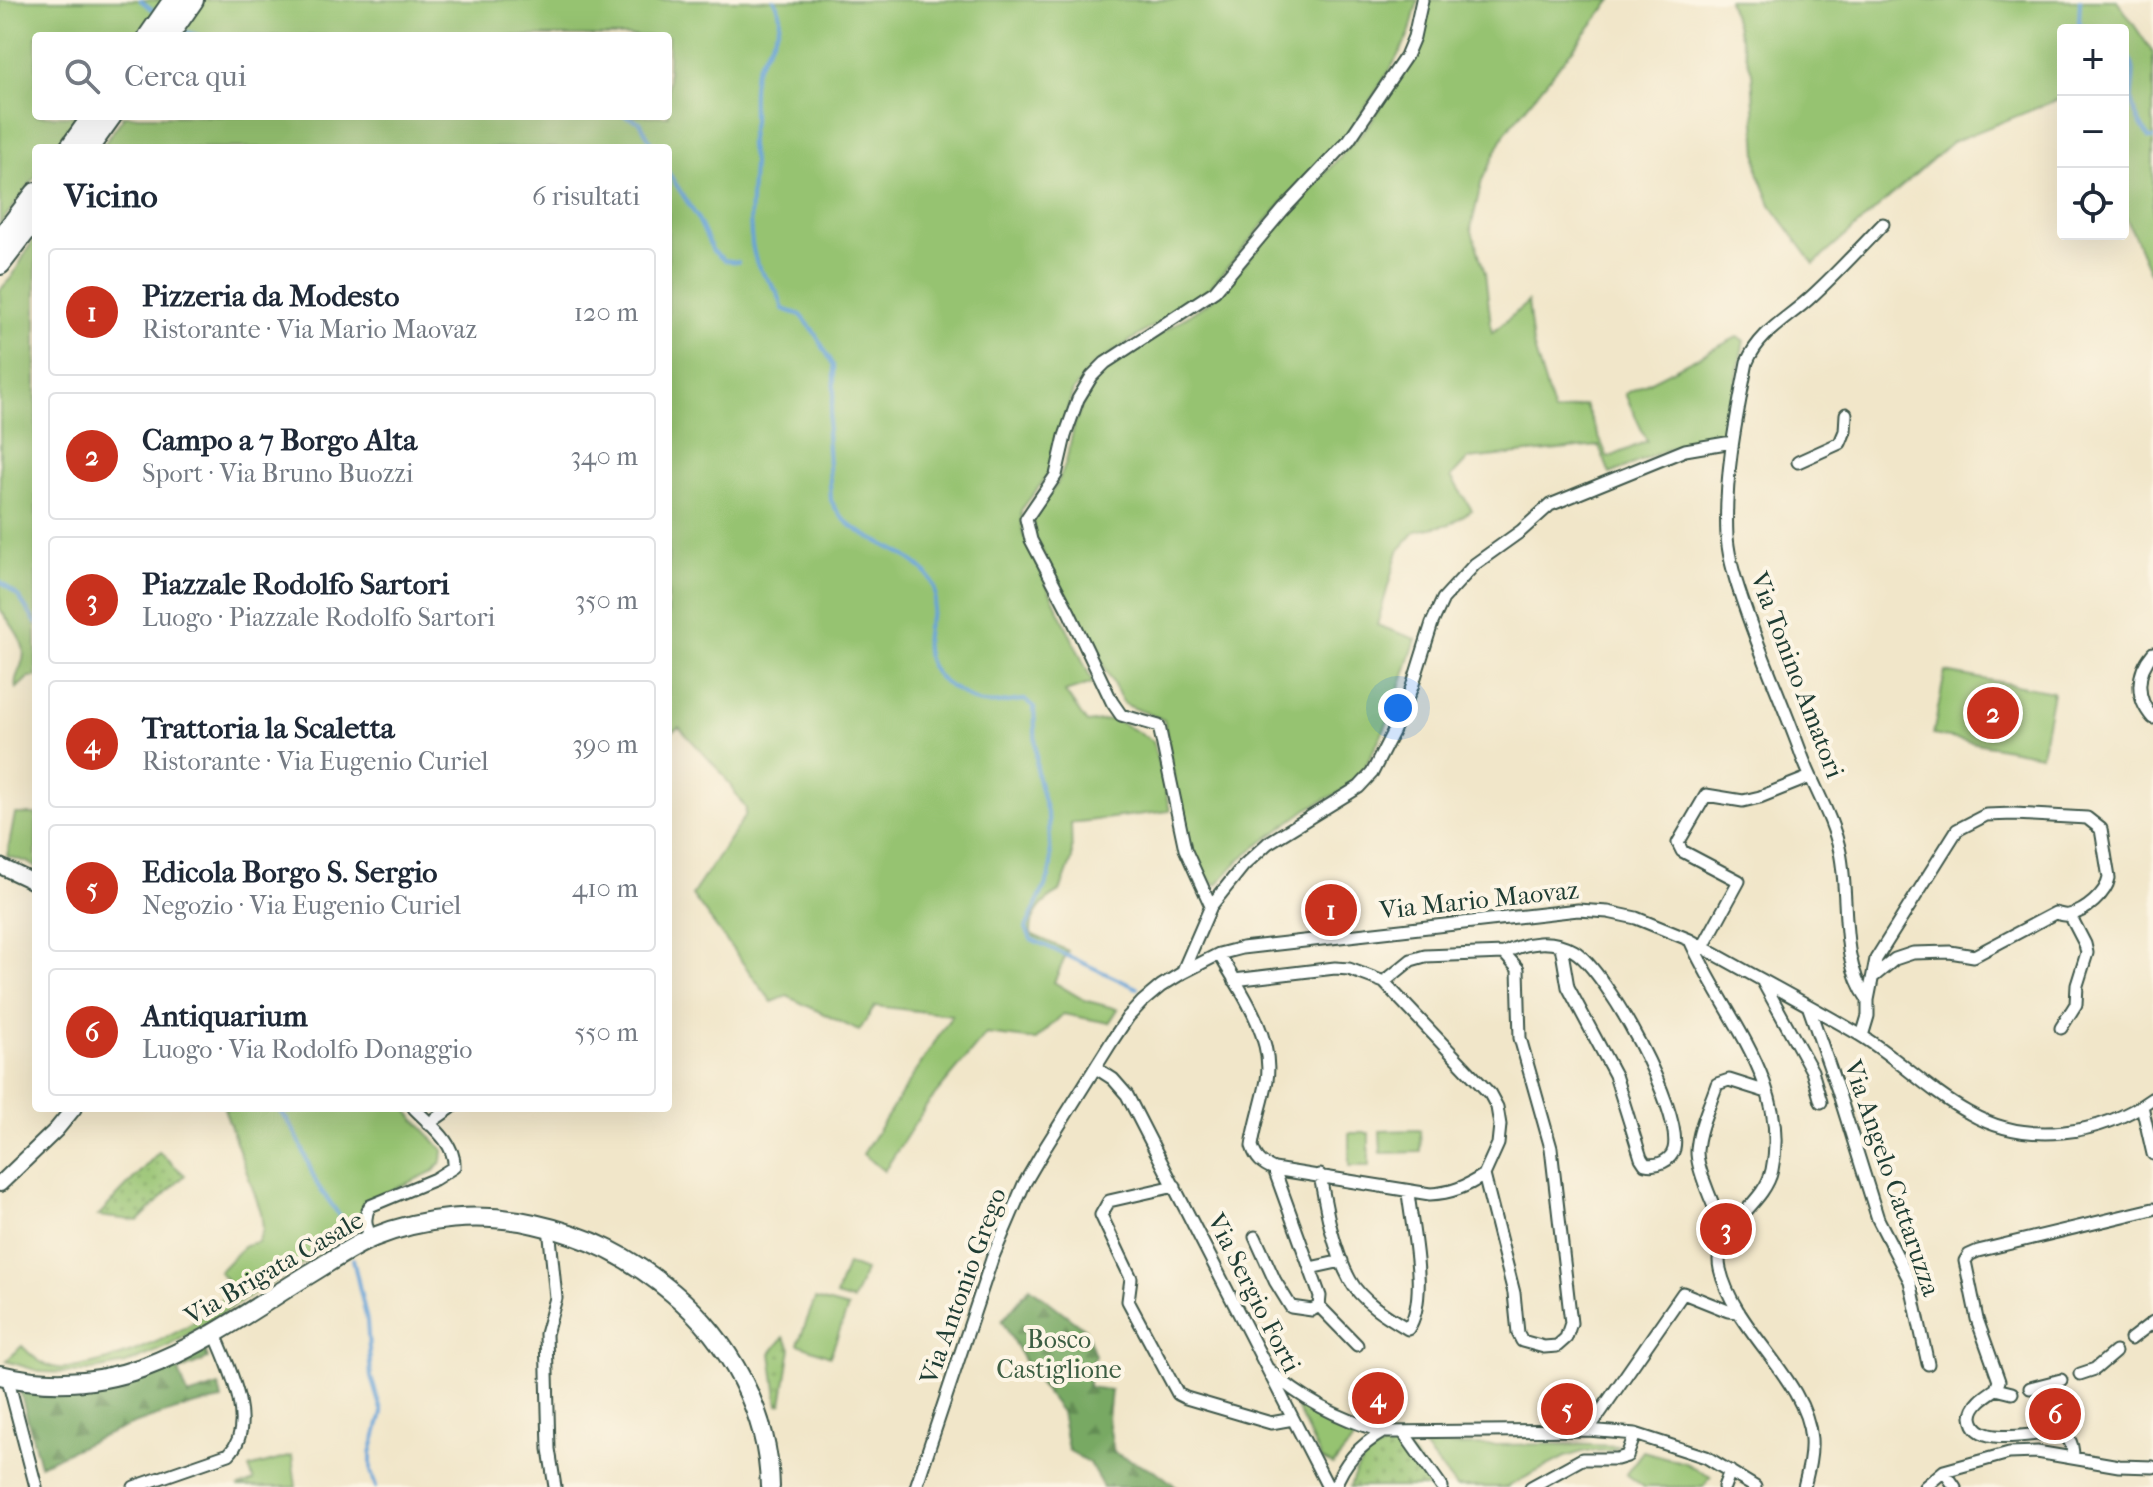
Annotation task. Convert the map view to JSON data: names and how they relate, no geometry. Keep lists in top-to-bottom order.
{
  "streets": {
    "main road": ["Via Brigata Casale"],
    "street": [
      "Via Tonino Amatori",
      "Via Mario Maovaz",
      "Via Angelo Cattaruzza",
      "Via Antonio Grego",
      "Via Sergio Forti"
    ]
  },
  "crossings": [
    ["Via Mario Maovaz", "Via Angelo Cattaruzza"],
    ["Via Mario Maovaz", "Via Antonio Grego"],
    ["Via Mario Maovaz", "Via Sergio Forti"],
    ["Via Antonio Grego", "Via Sergio Forti"]
  ],
  "parks": ["Bosco Castiglione"],
  "page": {
    "map_buttons": ["+", "−"],
    "search": "Cerca qui",
    "heading": ["Vicino", "6 risultati"],
    "list": [
      {
        "mark": "1",
        "name": "Pizzeria da Modesto",
        "note": "Ristorante · Via Mario Maovaz",
        "value": "120 m"
      },
      {
        "mark": "2",
        "name": "Campo a 7 Borgo Alta",
        "note": "Sport · Via Bruno Buozzi",
        "value": "340 m"
      },
      {
        "mark": "3",
        "name": "Piazzale Rodolfo Sartori",
        "note": "Luogo · Piazzale Rodolfo Sartori",
        "value": "350 m"
      },
      {
        "mark": "4",
        "name": "Trattoria la Scaletta",
        "note": "Ristorante · Via Eugenio Curiel",
        "value": "390 m"
      },
      {
        "mark": "5",
        "name": "Edicola Borgo S. Sergio",
        "note": "Negozio · Via Eugenio Curiel",
        "value": "410 m"
      },
      {
        "mark": "6",
        "name": "Antiquarium",
        "note": "Luogo · Via Rodolfo Donaggio",
        "value": "550 m"
      }
    ],
    "pins": [
      "2",
      "1",
      "3",
      "4",
      "5",
      "6"
    ]
  }
}
